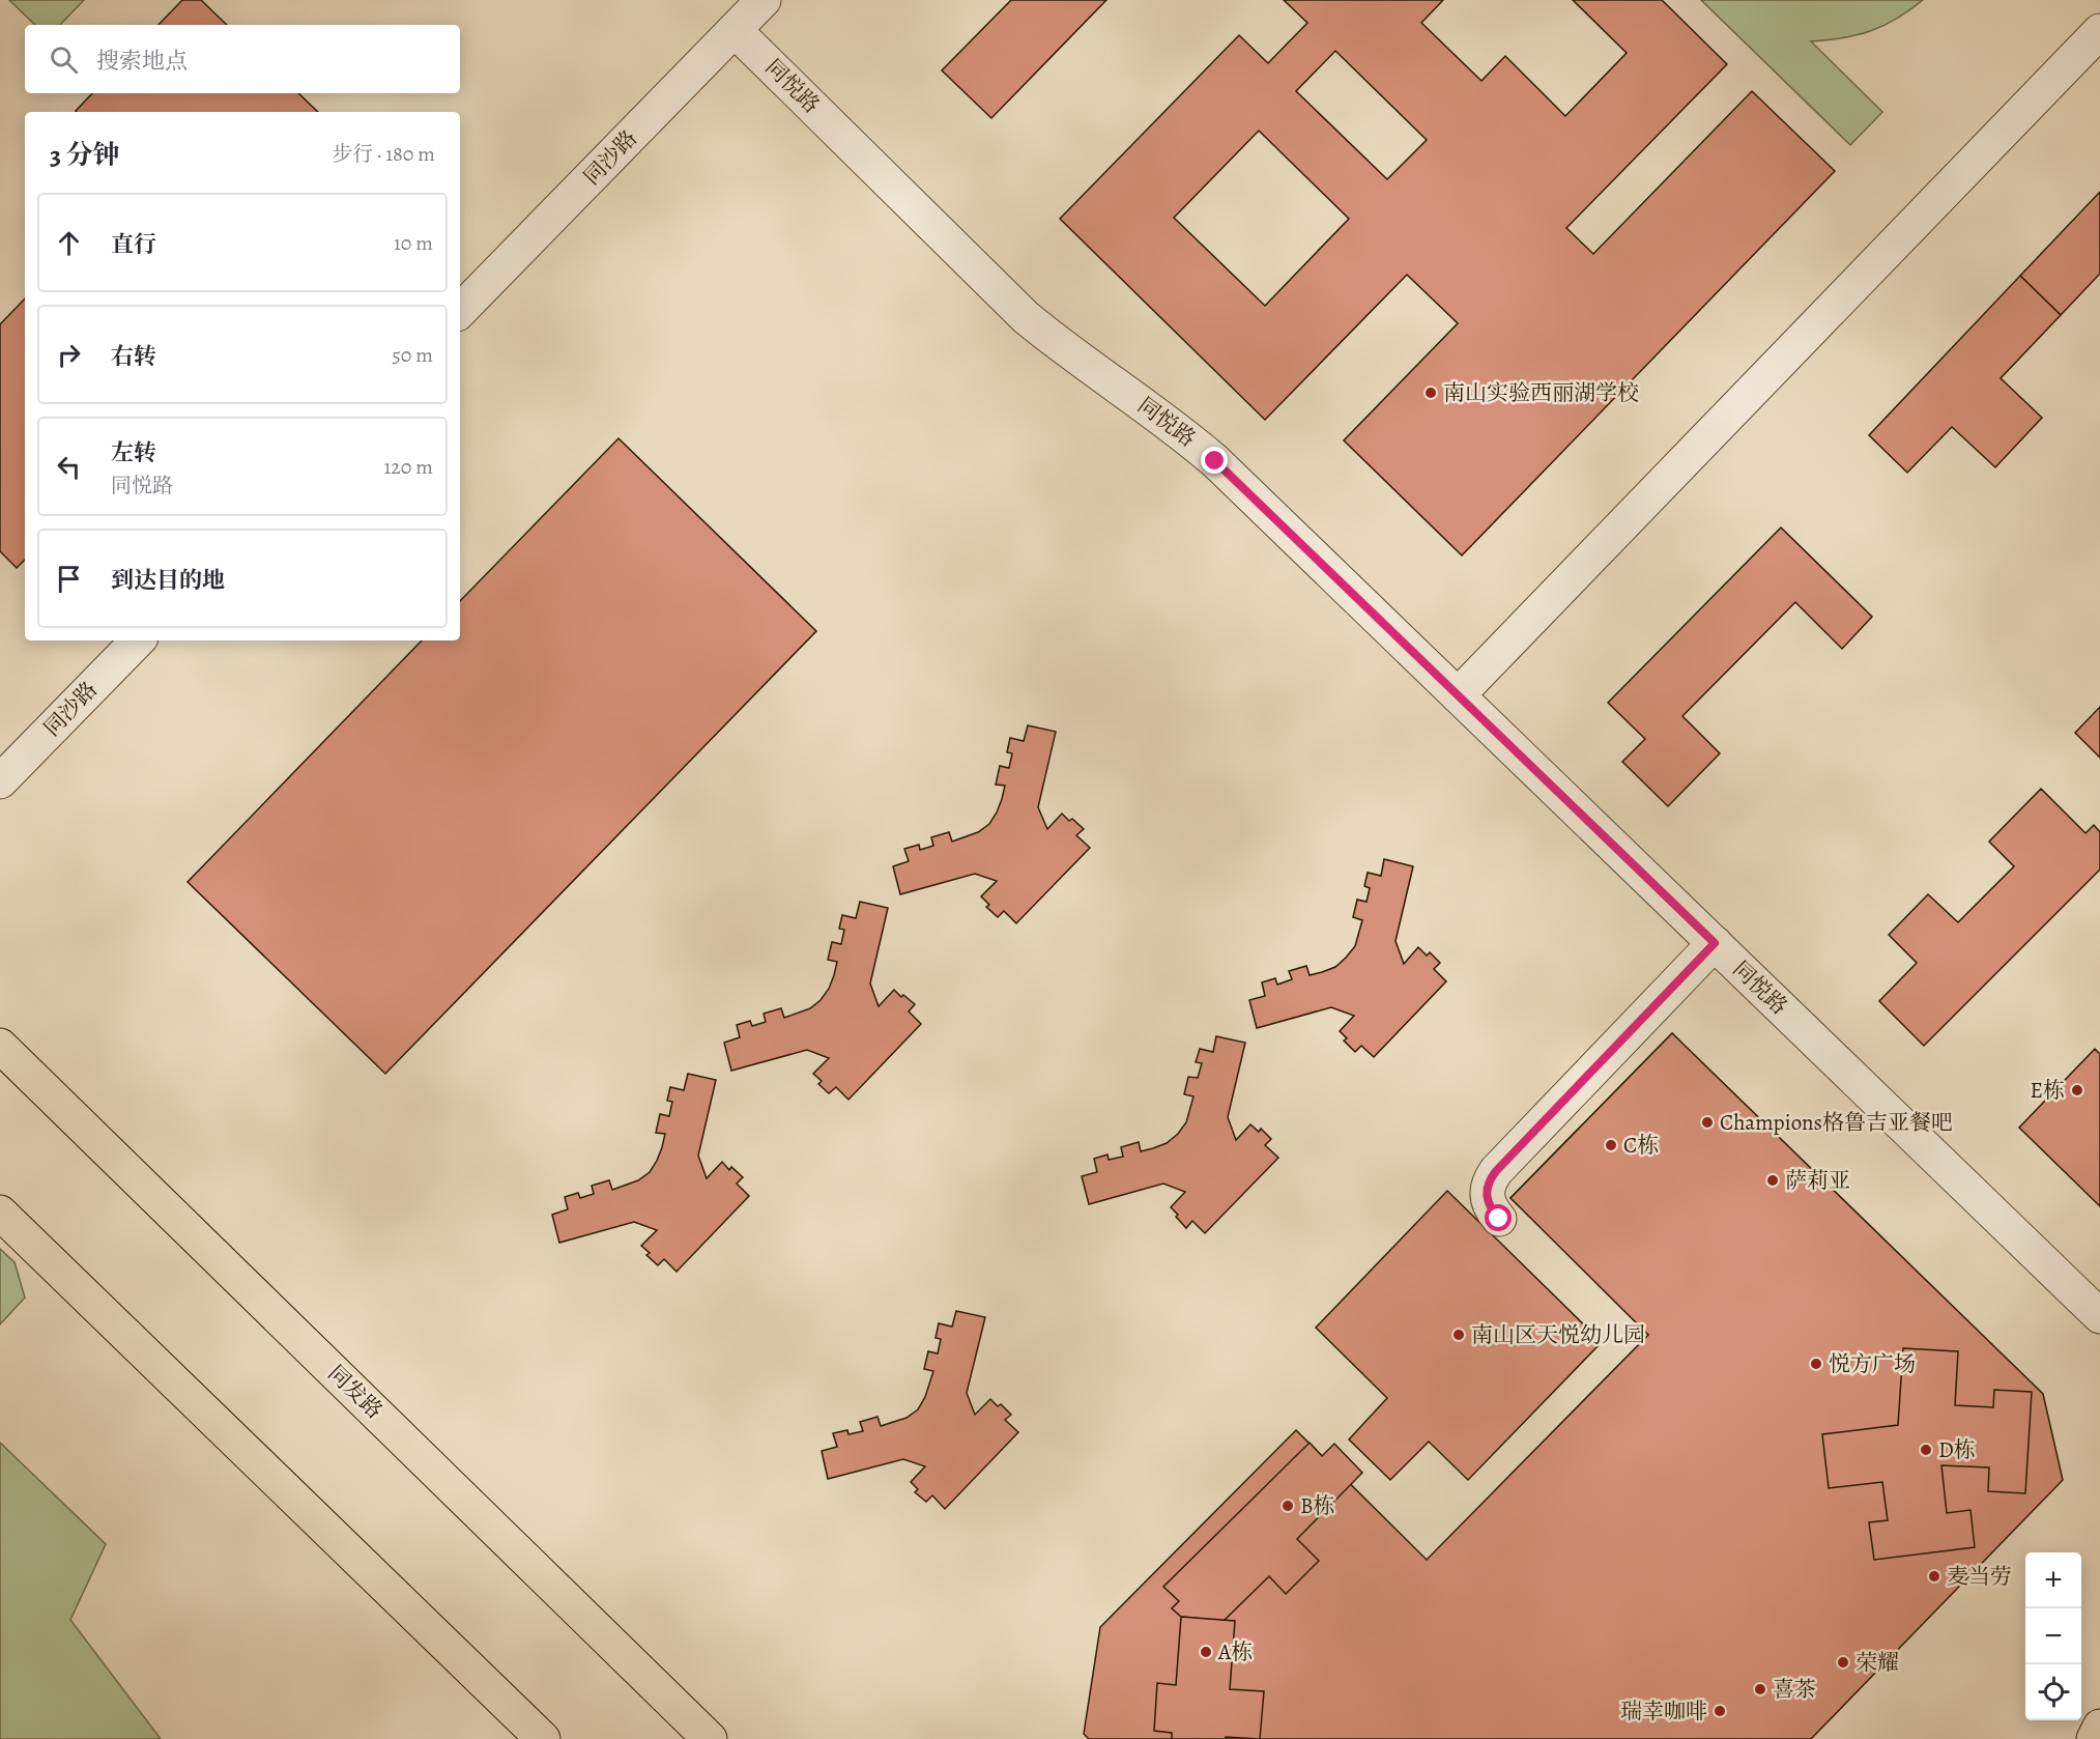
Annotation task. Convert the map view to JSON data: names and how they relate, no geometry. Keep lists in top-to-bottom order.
{
  "streets": {
    "main road": ["同发路"],
    "street": ["同悦路", "同沙路"]
  },
  "crossings": [
    ["同悦路", "同沙路"]
  ],
  "places": [
    "南山实验西丽湖学校",
    "E栋",
    "Champions格鲁吉亚餐吧",
    "C栋",
    "萨莉亚",
    "南山区天悦幼儿园",
    "悦方广场",
    "D栋",
    "B栋",
    "麦当劳",
    "A栋",
    "荣耀",
    "喜茶",
    "瑞幸咖啡"
  ],
  "page": {
    "search": "搜索地点",
    "heading": ["3 分钟", "步行 · 180 m"],
    "list": [
      ["直行", "10 m"],
      ["右转", "50 m"],
      ["左转", "同悦路", "120 m"],
      "到达目的地"
    ],
    "map_buttons": ["+", "−"]
  }
}
